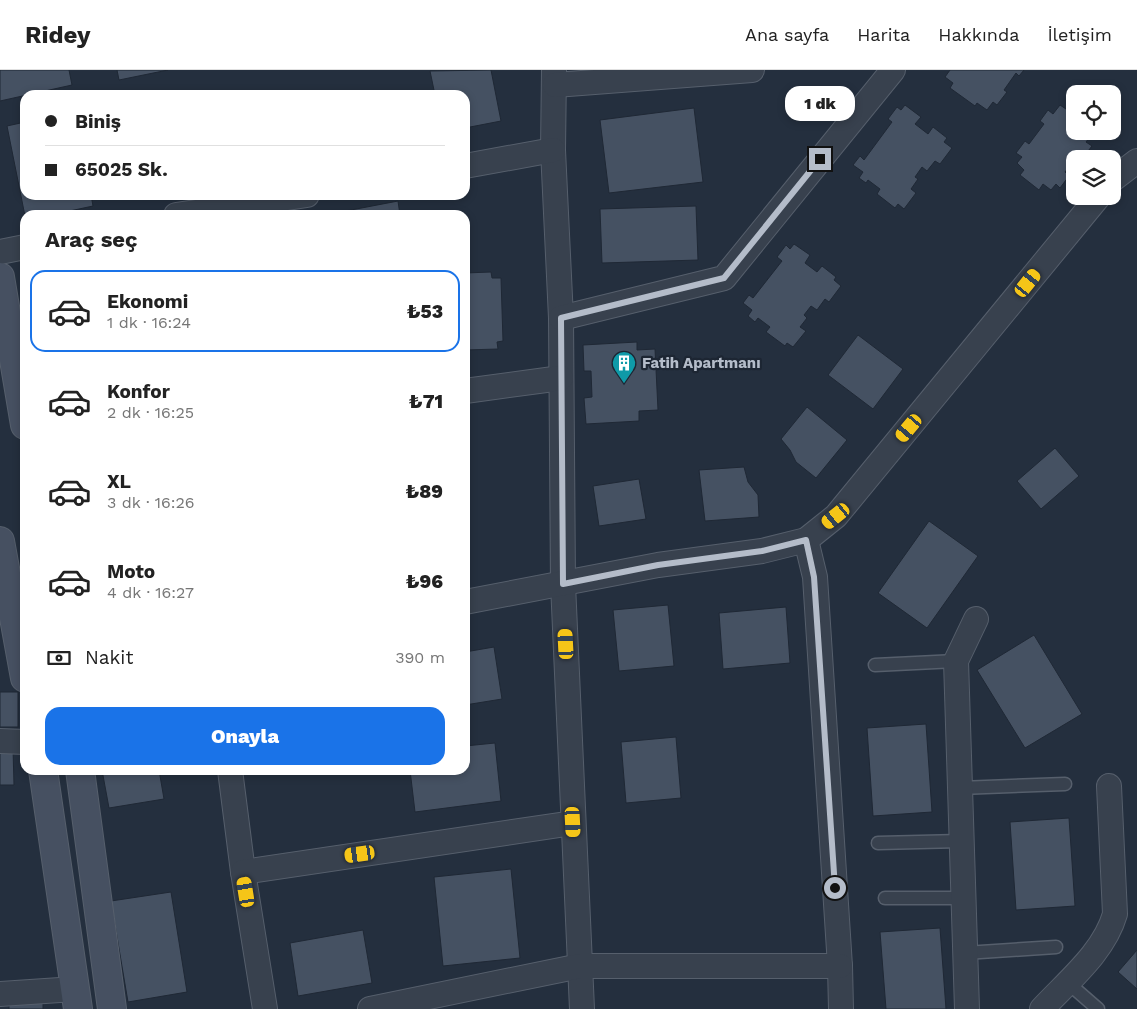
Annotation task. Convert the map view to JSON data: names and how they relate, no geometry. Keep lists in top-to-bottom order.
{
  "places": {
    "building": ["Fatih Apartmanı"]
  },
  "page": {
    "header": "Ridey",
    "nav": [
      "Ana sayfa",
      "Harita",
      "Hakkında",
      "İletişim"
    ],
    "bubble": "1 dk",
    "banner": ["Biniş", "65025 Sk."],
    "heading": "Araç seç",
    "list": [
      {
        "name": "Ekonomi",
        "note": "1 dk · 16:24",
        "value": "₺53"
      },
      {
        "name": "Konfor",
        "note": "2 dk · 16:25",
        "value": "₺71"
      },
      {
        "name": "XL",
        "note": "3 dk · 16:26",
        "value": "₺89"
      },
      {
        "name": "Moto",
        "note": "4 dk · 16:27",
        "value": "₺96"
      }
    ],
    "pay": ["Nakit", "390 m"],
    "buttons": "Onayla"
  }
}
